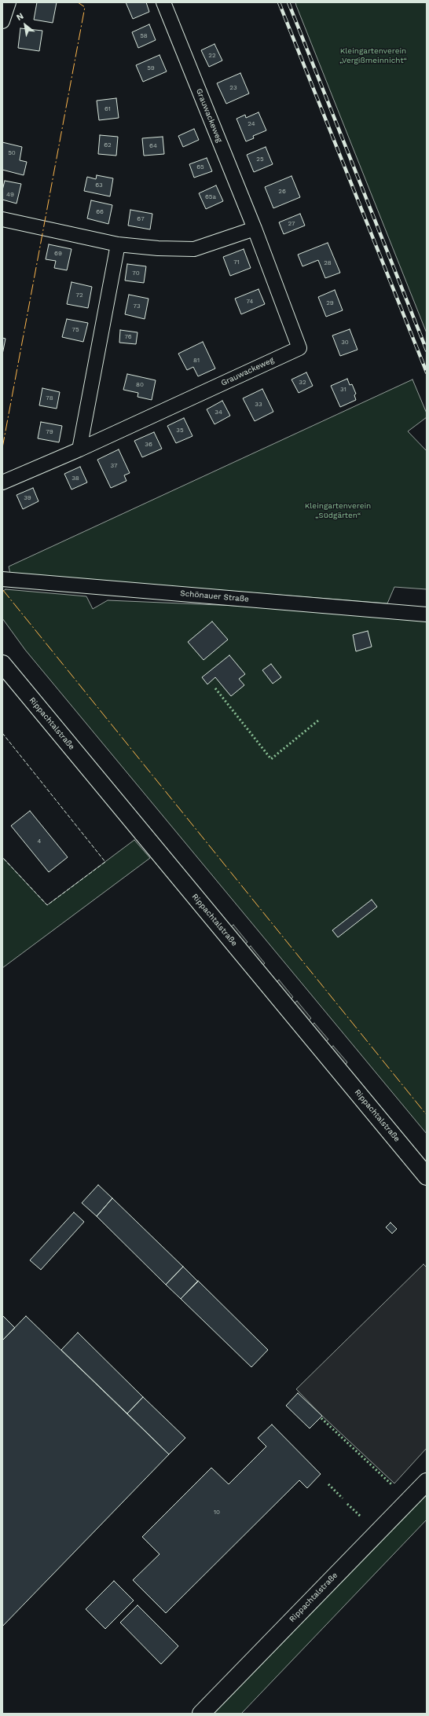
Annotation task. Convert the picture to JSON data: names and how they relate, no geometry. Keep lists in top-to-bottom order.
{
  "streets": {
    "main road": ["Rippachtalstraße"],
    "street": ["Grauwackeweg", "Schönauer Straße"]
  },
  "parks": ["Kleingartenverein „Vergißmeinnicht“", "Kleingartenverein „Südgärten“"],
  "house_numbers": [
    "58",
    "22",
    "59",
    "23",
    "61",
    "24",
    "62",
    "64",
    "50",
    "25",
    "65",
    "63",
    "26",
    "49",
    "65a",
    "66",
    "67",
    "27",
    "69",
    "71",
    "28",
    "70",
    "72",
    "74",
    "29",
    "73",
    "75",
    "76",
    "30",
    "81",
    "32",
    "80",
    "31",
    "78",
    "33",
    "34",
    "35",
    "79",
    "36",
    "37",
    "38",
    "39",
    "4",
    "10"
  ],
  "north": "top left"
}
